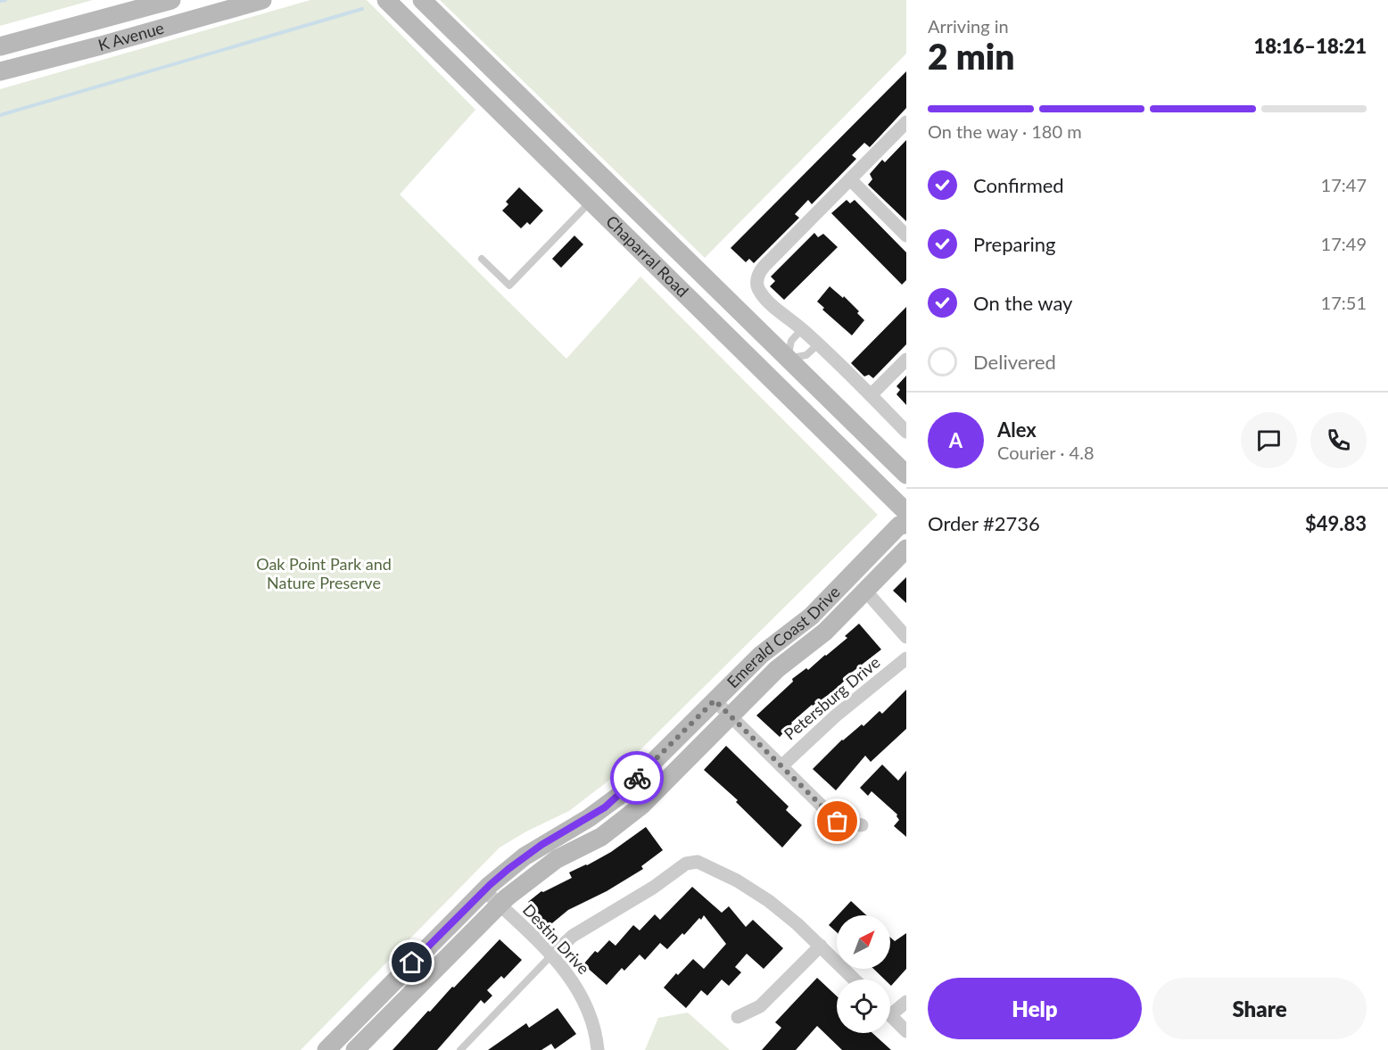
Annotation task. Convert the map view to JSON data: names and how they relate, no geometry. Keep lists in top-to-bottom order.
{
  "streets": {
    "main road": ["K Avenue", "Chaparral Road", "Emerald Coast Drive"],
    "street": ["Petersburg Drive", "Destin Drive"]
  },
  "crossings": [
    ["Emerald Coast Drive", "Destin Drive"]
  ],
  "parks": ["Oak Point Park and Nature Preserve"],
  "north": "top right",
  "page": {
    "heading": ["2 min", "Arriving in", "18:16–18:21"],
    "panel": [
      "Alex",
      "Courier · 4.8",
      "Order #2736",
      "$49.83"
    ],
    "bar": "On the way · 180 m",
    "list": [
      ["Confirmed", "17:47"],
      ["Preparing", "17:49"],
      ["On the way", "17:51"],
      "Delivered"
    ],
    "round": "A",
    "buttons": ["Help", "Share"]
  }
}
